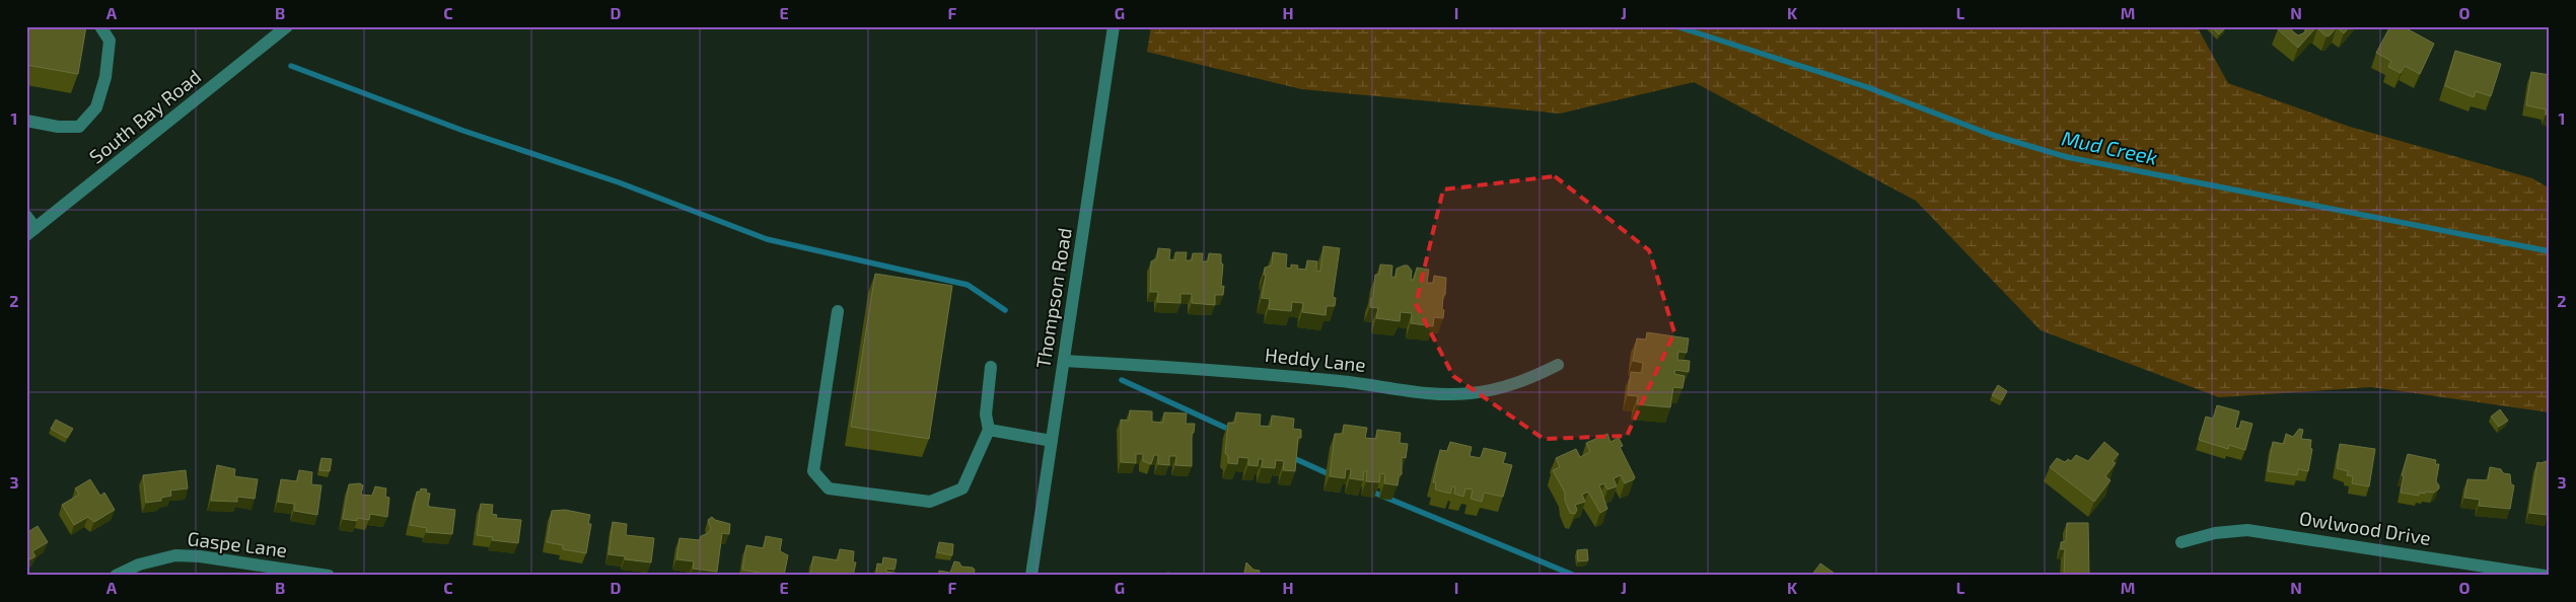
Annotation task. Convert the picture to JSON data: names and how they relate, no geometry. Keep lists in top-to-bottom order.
{
  "streets": {
    "street": [
      "South Bay Road",
      "Thompson Road",
      "Heddy Lane",
      "Owlwood Drive",
      "Gaspe Lane"
    ]
  },
  "crossings": [
    ["Thompson Road", "Heddy Lane"]
  ],
  "water": ["Mud Creek"],
  "grid": {
    "columns": [
      "A",
      "B",
      "C",
      "D",
      "E",
      "F",
      "G",
      "H",
      "I",
      "J",
      "K",
      "L",
      "M",
      "N",
      "O"
    ],
    "rows": ["1", "2", "3"]
  }
}
